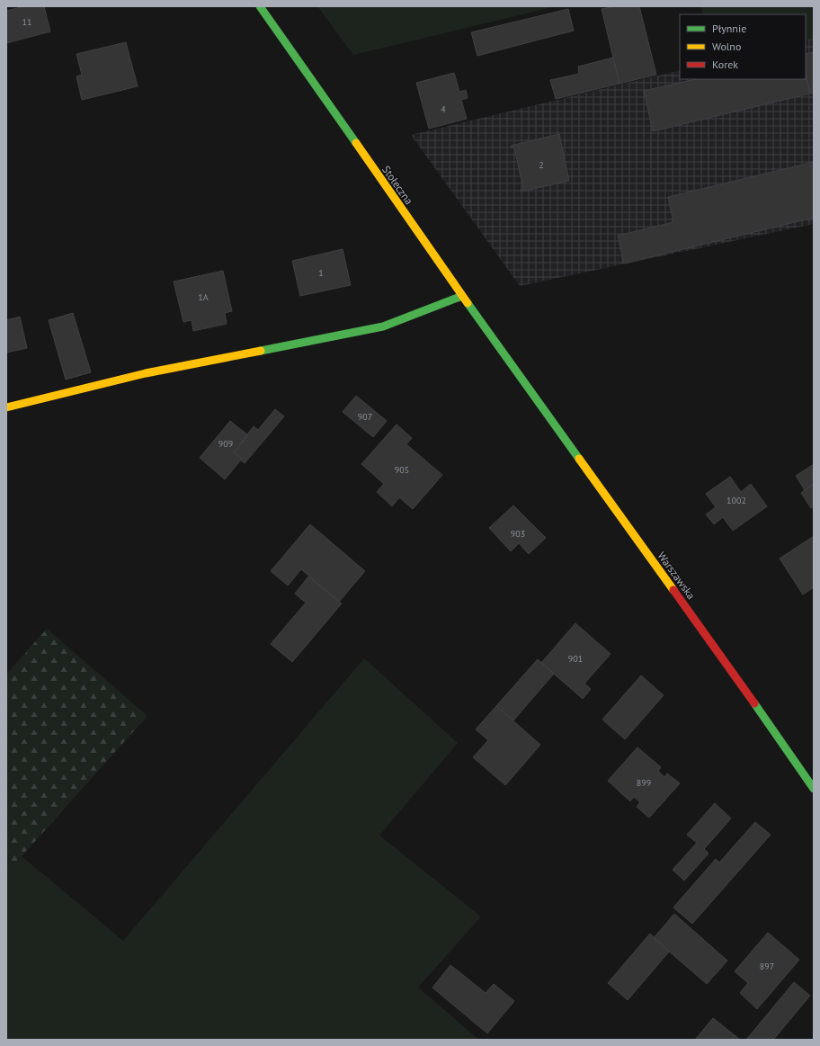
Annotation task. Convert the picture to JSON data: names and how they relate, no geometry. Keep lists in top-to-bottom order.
{
  "streets": {
    "main road": ["Stołeczna", "Warszawska"]
  },
  "crossings": [
    ["Stołeczna", "Warszawska"]
  ],
  "house_numbers": [
    "11",
    "4",
    "2",
    "1",
    "1A",
    "907",
    "909",
    "905",
    "1002",
    "903",
    "901",
    "899",
    "897"
  ],
  "legend": ["Płynnie", "Wolno", "Korek"]
}
